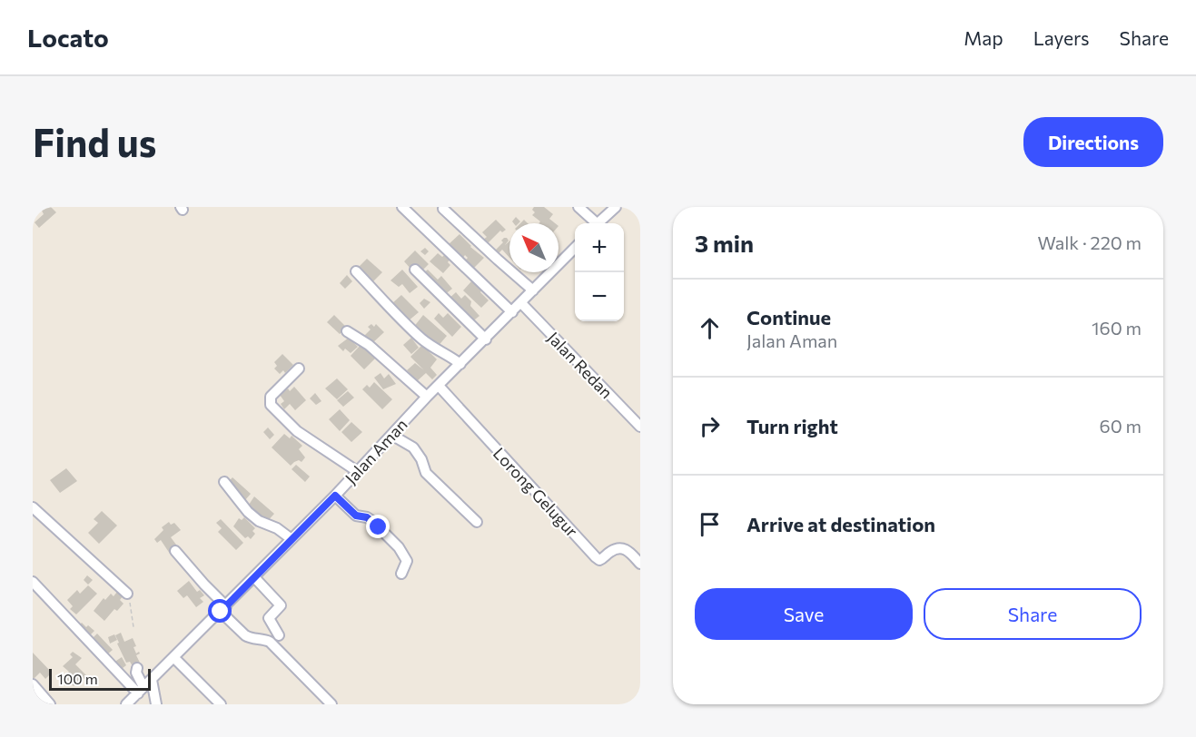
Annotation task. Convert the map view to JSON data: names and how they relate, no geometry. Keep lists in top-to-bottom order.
{
  "streets": {
    "street": ["Jalan Redan", "Jalan Aman", "Lorong Gelugur"]
  },
  "crossings": [
    ["Jalan Redan", "Jalan Aman"],
    ["Jalan Aman", "Lorong Gelugur"]
  ],
  "scale_bar": "100 m",
  "north": "top left",
  "page": {
    "header": "Locato",
    "nav": ["Map", "Layers", "Share"],
    "buttons": [
      "Directions",
      ["Save", "Share"]
    ],
    "title": "Find us",
    "heading": ["3 min", "Walk · 220 m"],
    "map_buttons": ["+", "−"],
    "list": [
      ["Continue", "Jalan Aman", "160 m"],
      ["Turn right", "60 m"],
      "Arrive at destination"
    ],
    "scale": "100 m"
  }
}
